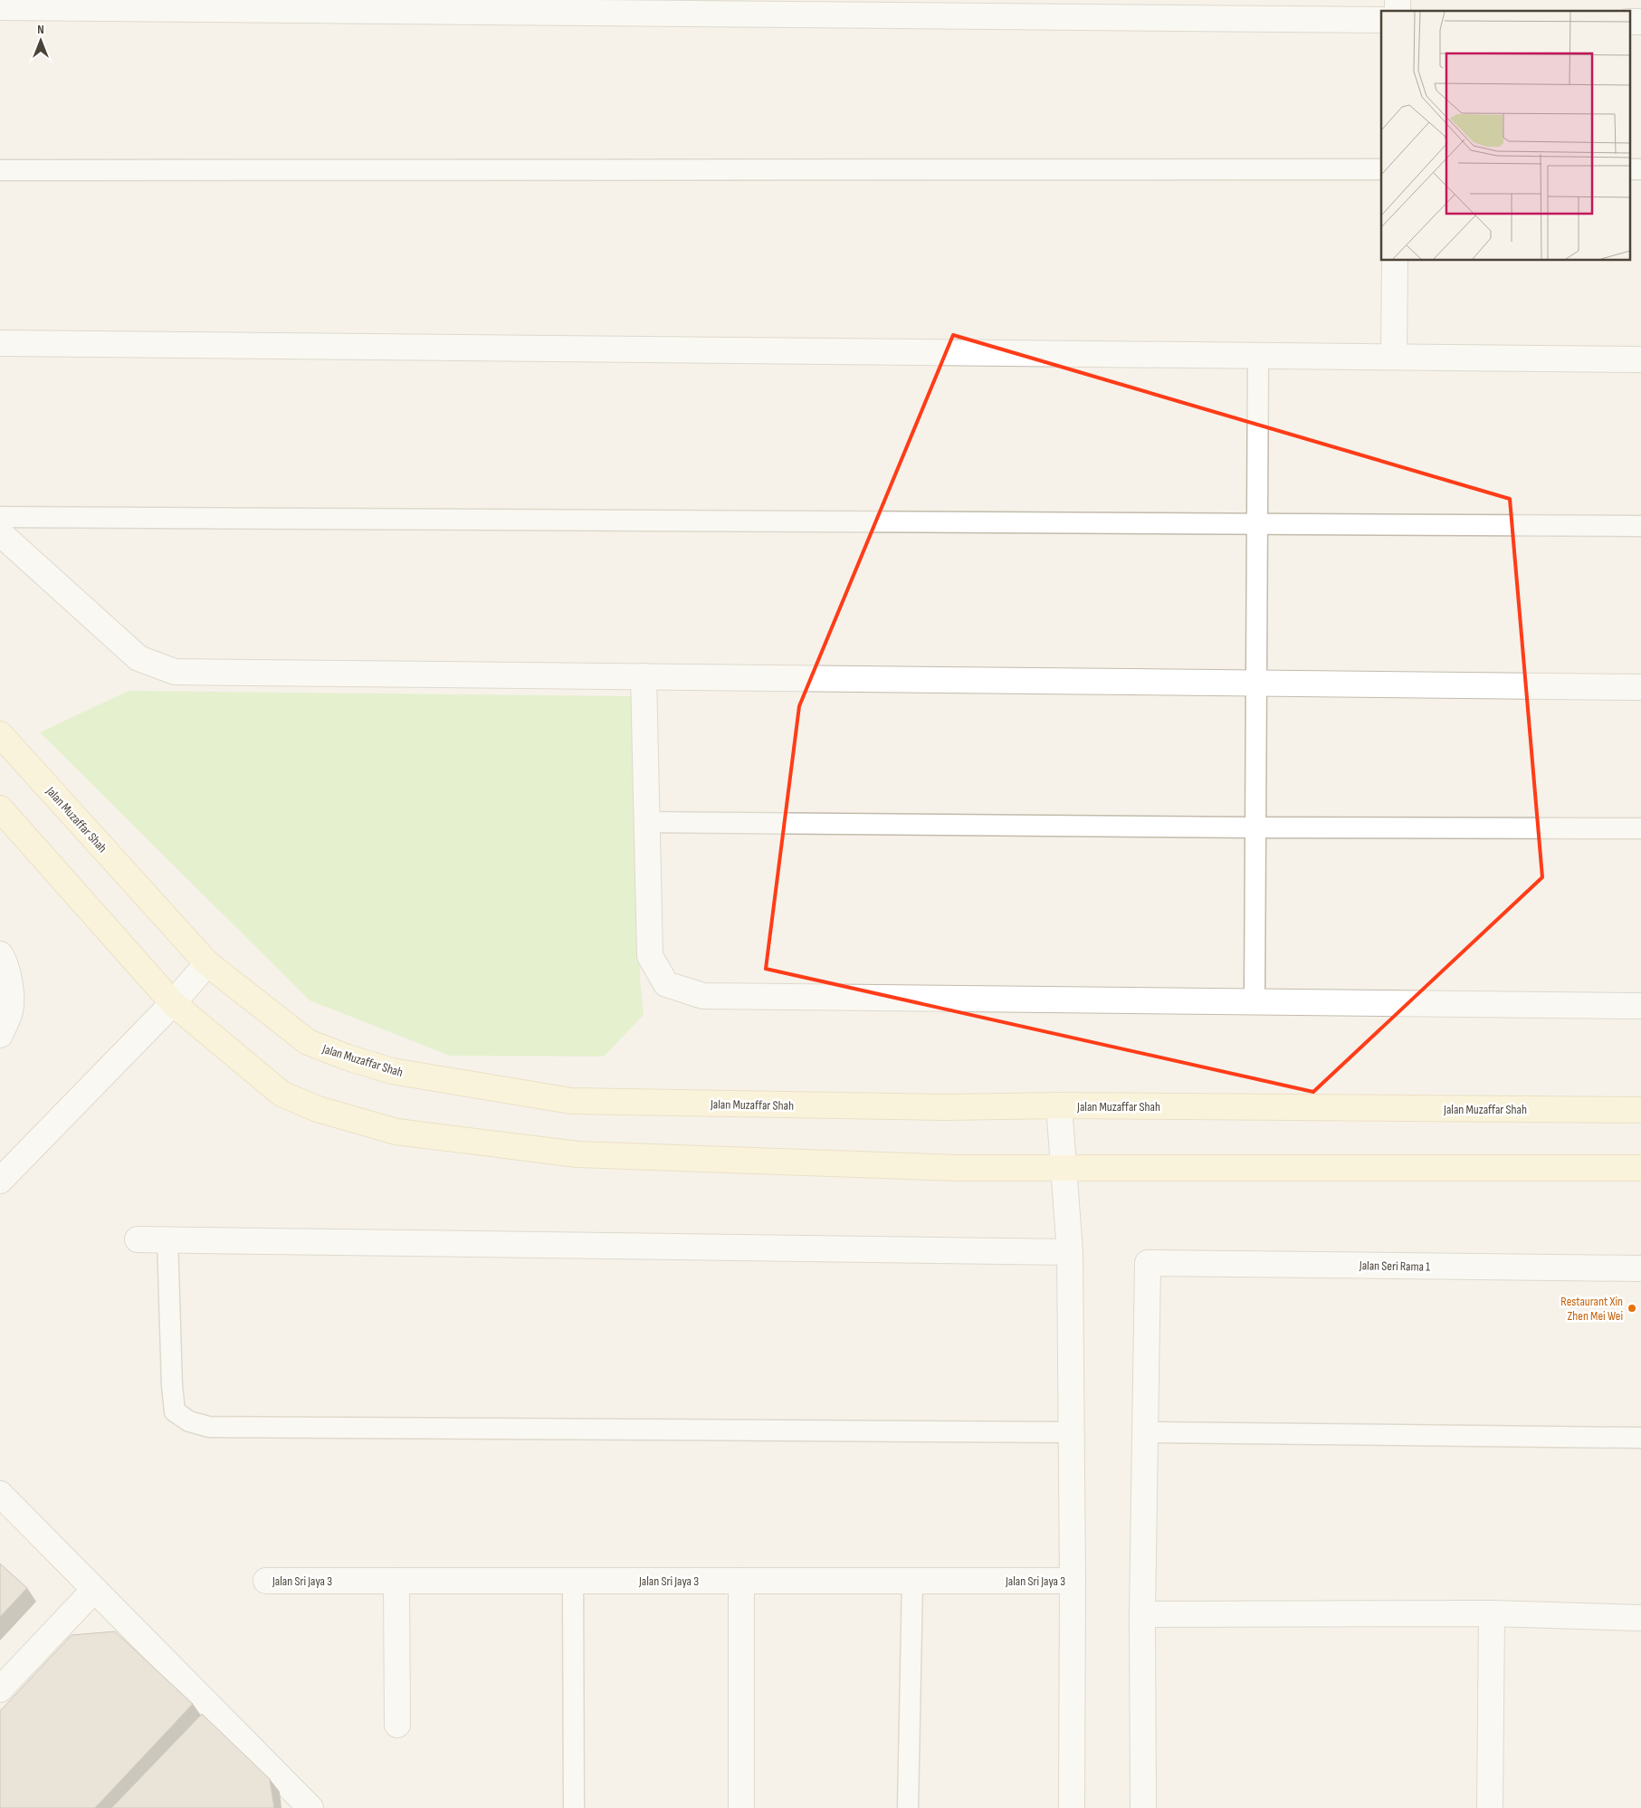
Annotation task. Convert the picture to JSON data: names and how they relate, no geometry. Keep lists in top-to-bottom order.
{
  "streets": {
    "main road": ["Jalan Muzaffar Shah"],
    "street": ["Jalan Seri Rama 1", "Jalan Sri Jaya 3"]
  },
  "places": ["Restaurant Xin Zhen Mei Wei"],
  "north": "top"
}
